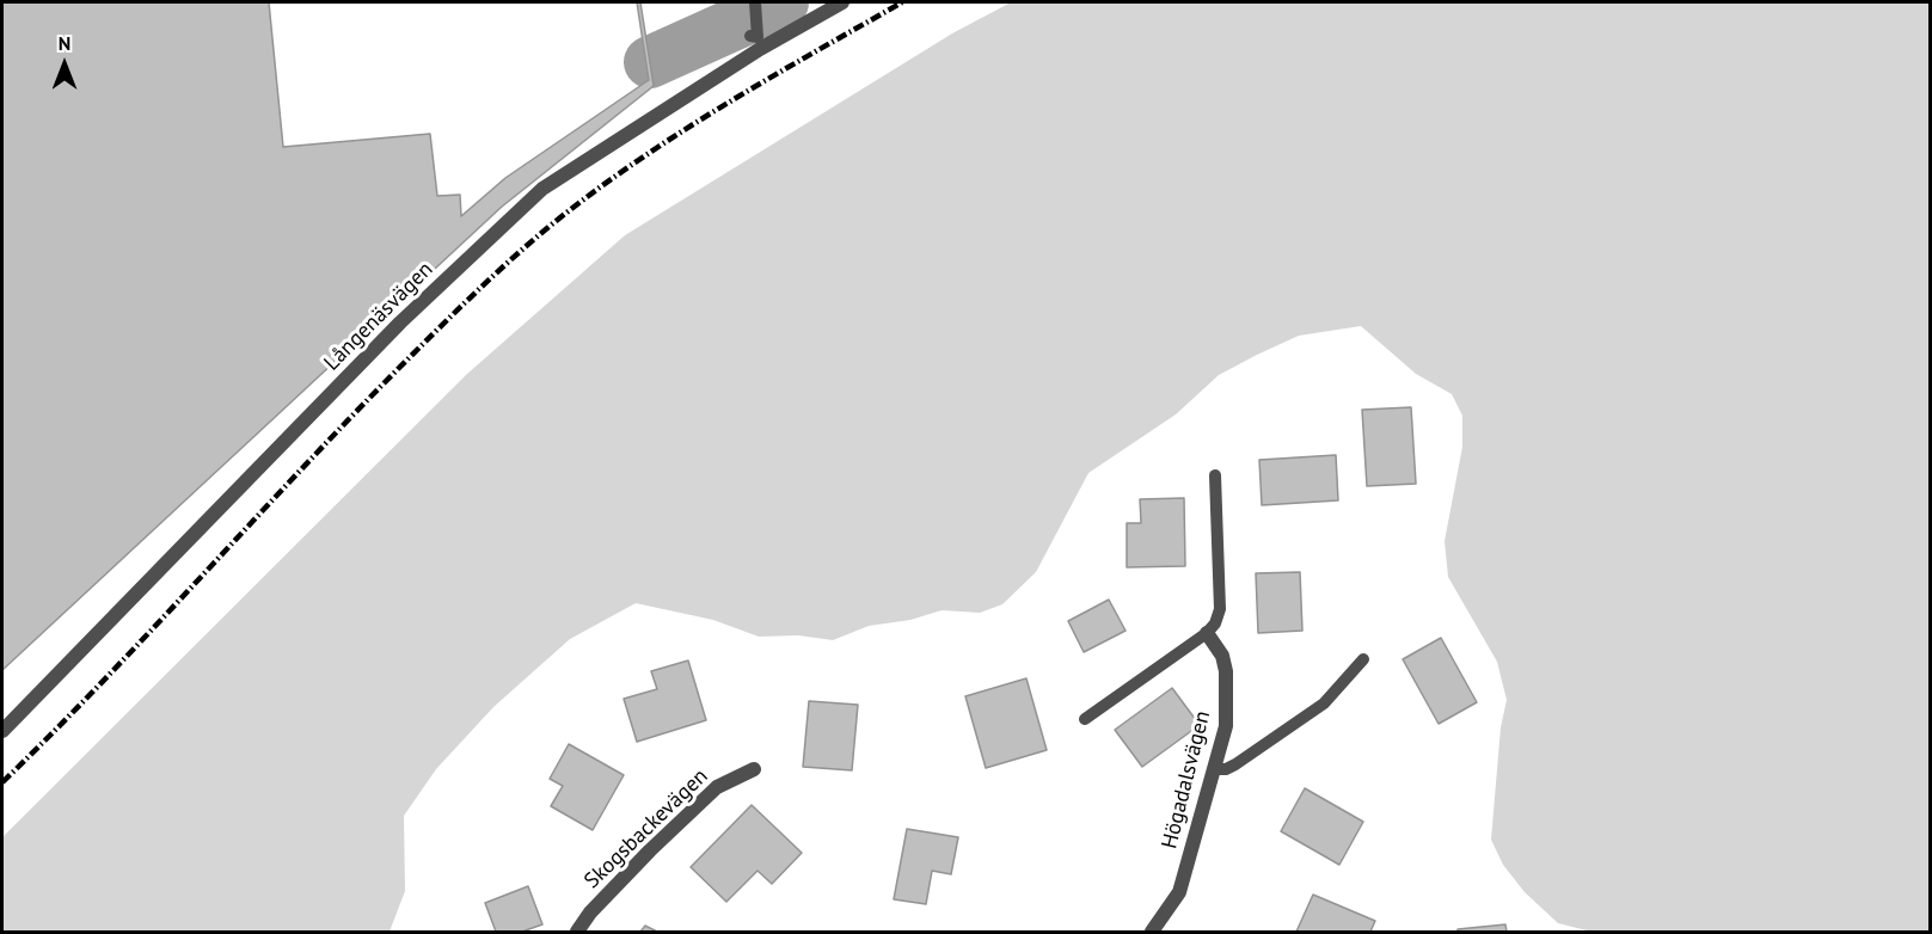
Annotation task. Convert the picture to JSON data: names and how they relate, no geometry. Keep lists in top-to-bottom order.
{
  "streets": {
    "street": ["Långenäsvägen", "Högadalsvägen", "Skogsbackevägen"]
  },
  "north": "top"
}
